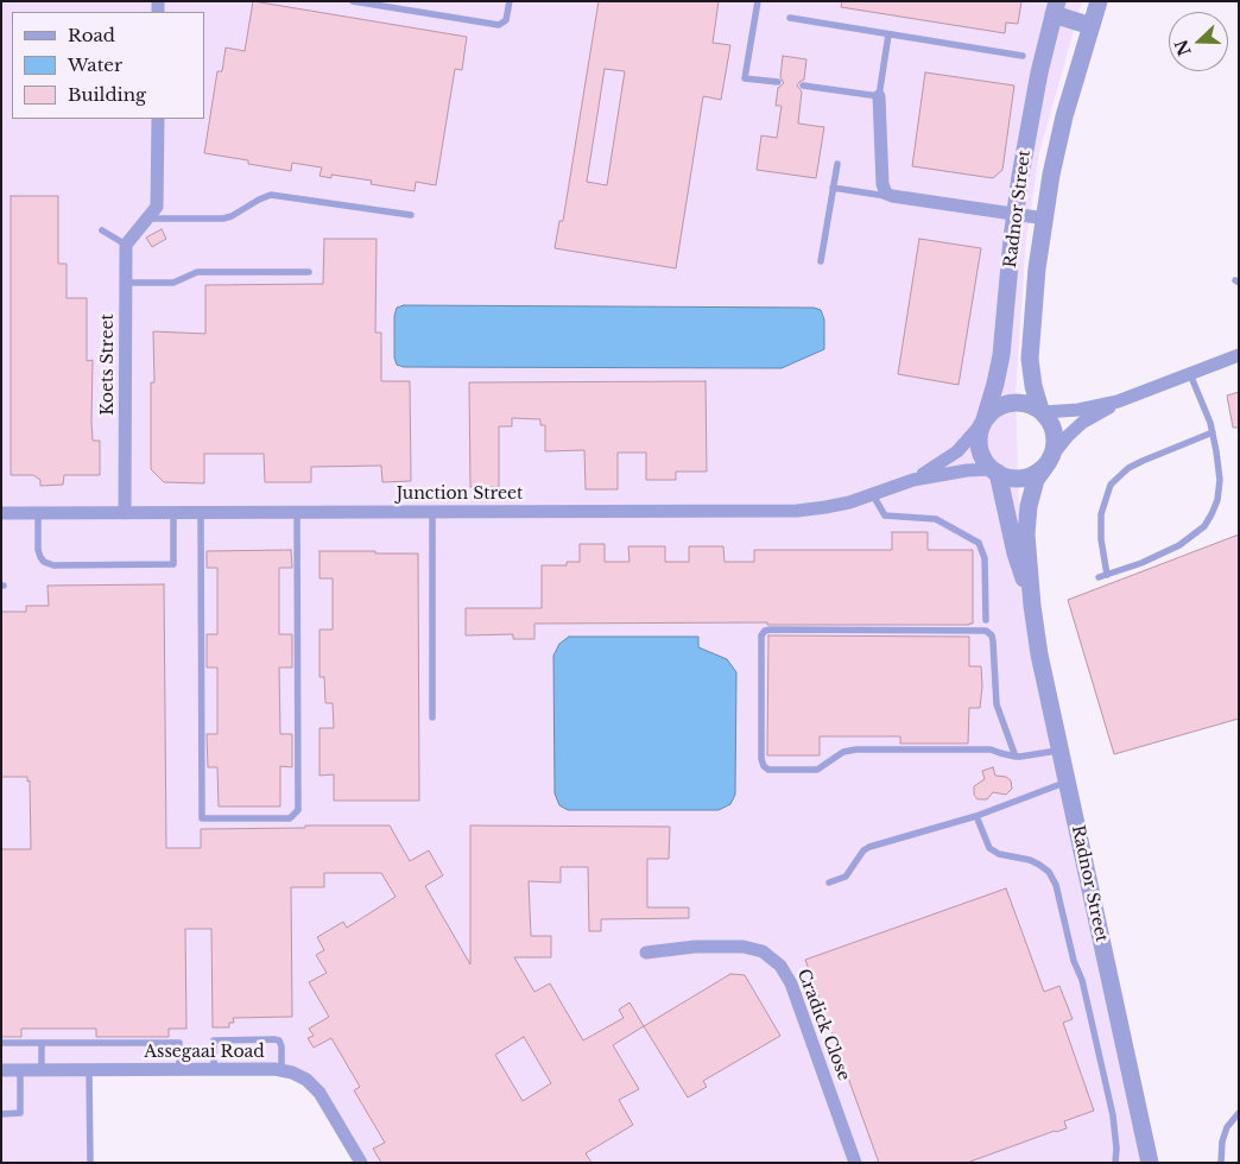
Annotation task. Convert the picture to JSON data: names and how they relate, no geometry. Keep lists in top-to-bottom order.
{
  "streets": {
    "street": [
      "Radnor Street",
      "Koets Street",
      "Junction Street",
      "Cradick Close",
      "Assegaai Road"
    ]
  },
  "crossings": [
    ["Radnor Street", "Junction Street"],
    ["Koets Street", "Junction Street"]
  ],
  "legend": ["Road", "Water", "Building"],
  "north": "left"
}
